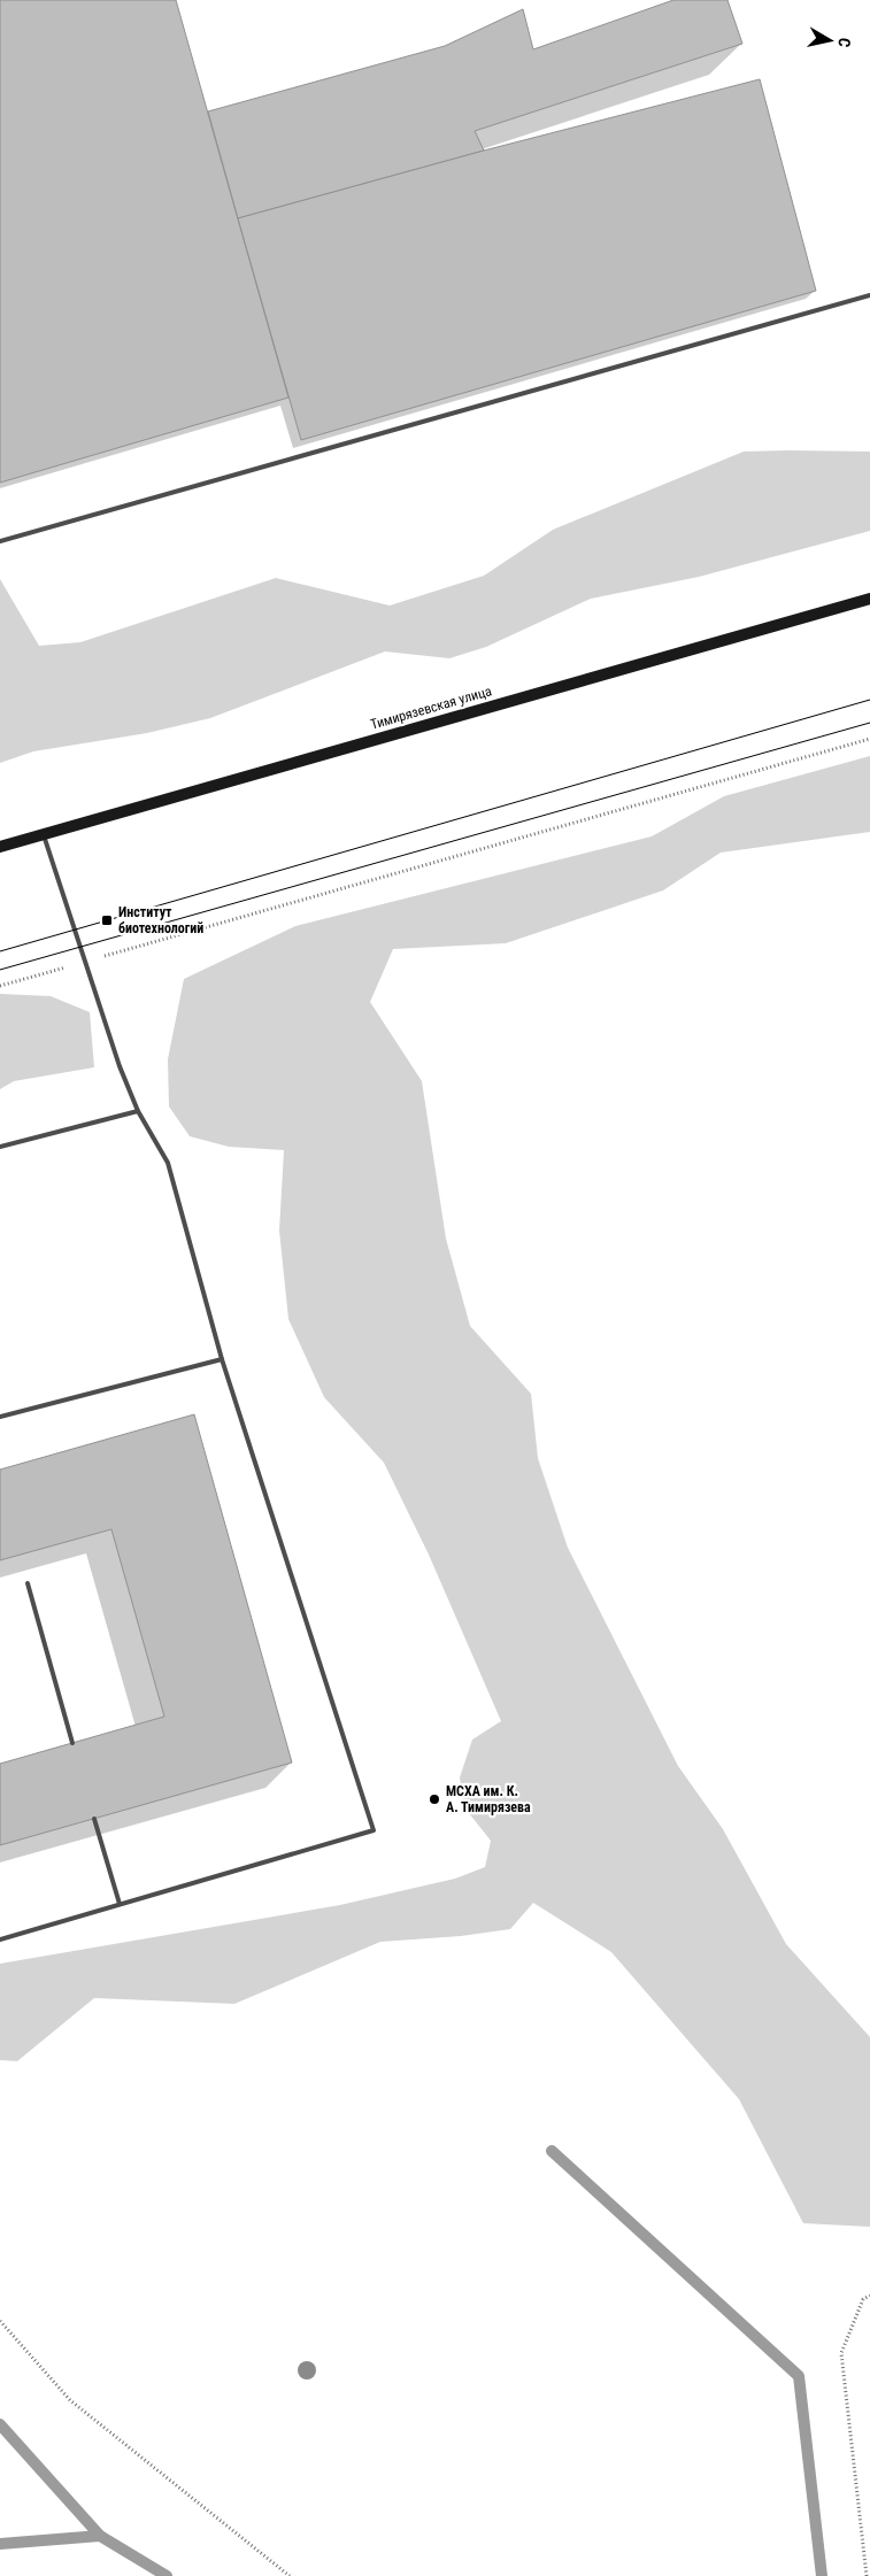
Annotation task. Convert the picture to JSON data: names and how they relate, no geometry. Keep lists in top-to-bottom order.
{
  "streets": {
    "main road": ["Тимирязевская улица"]
  },
  "places": {
    "transit": ["Институт биотехнологий"],
    "other": ["МСХА им. К. А. Тимирязева"]
  },
  "north": "right"
}
